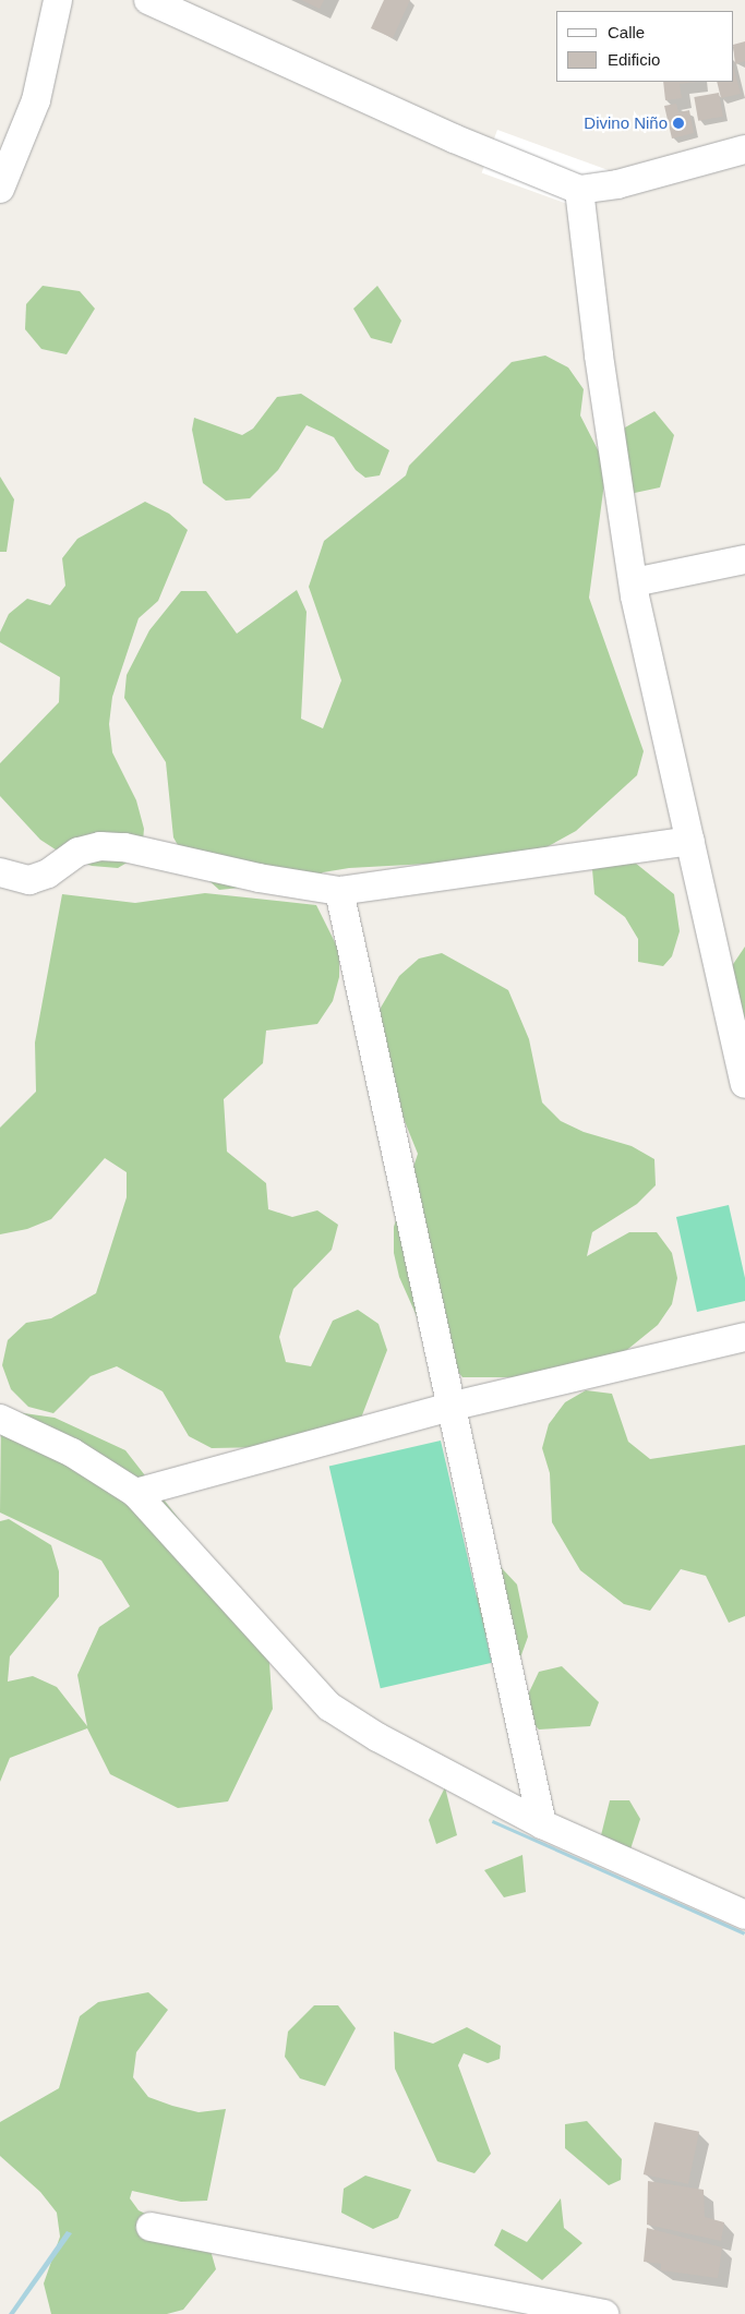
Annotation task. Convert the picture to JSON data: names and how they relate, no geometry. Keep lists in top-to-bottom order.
{
  "places": ["Divino Niño"],
  "legend": ["Calle", "Edificio"]
}
